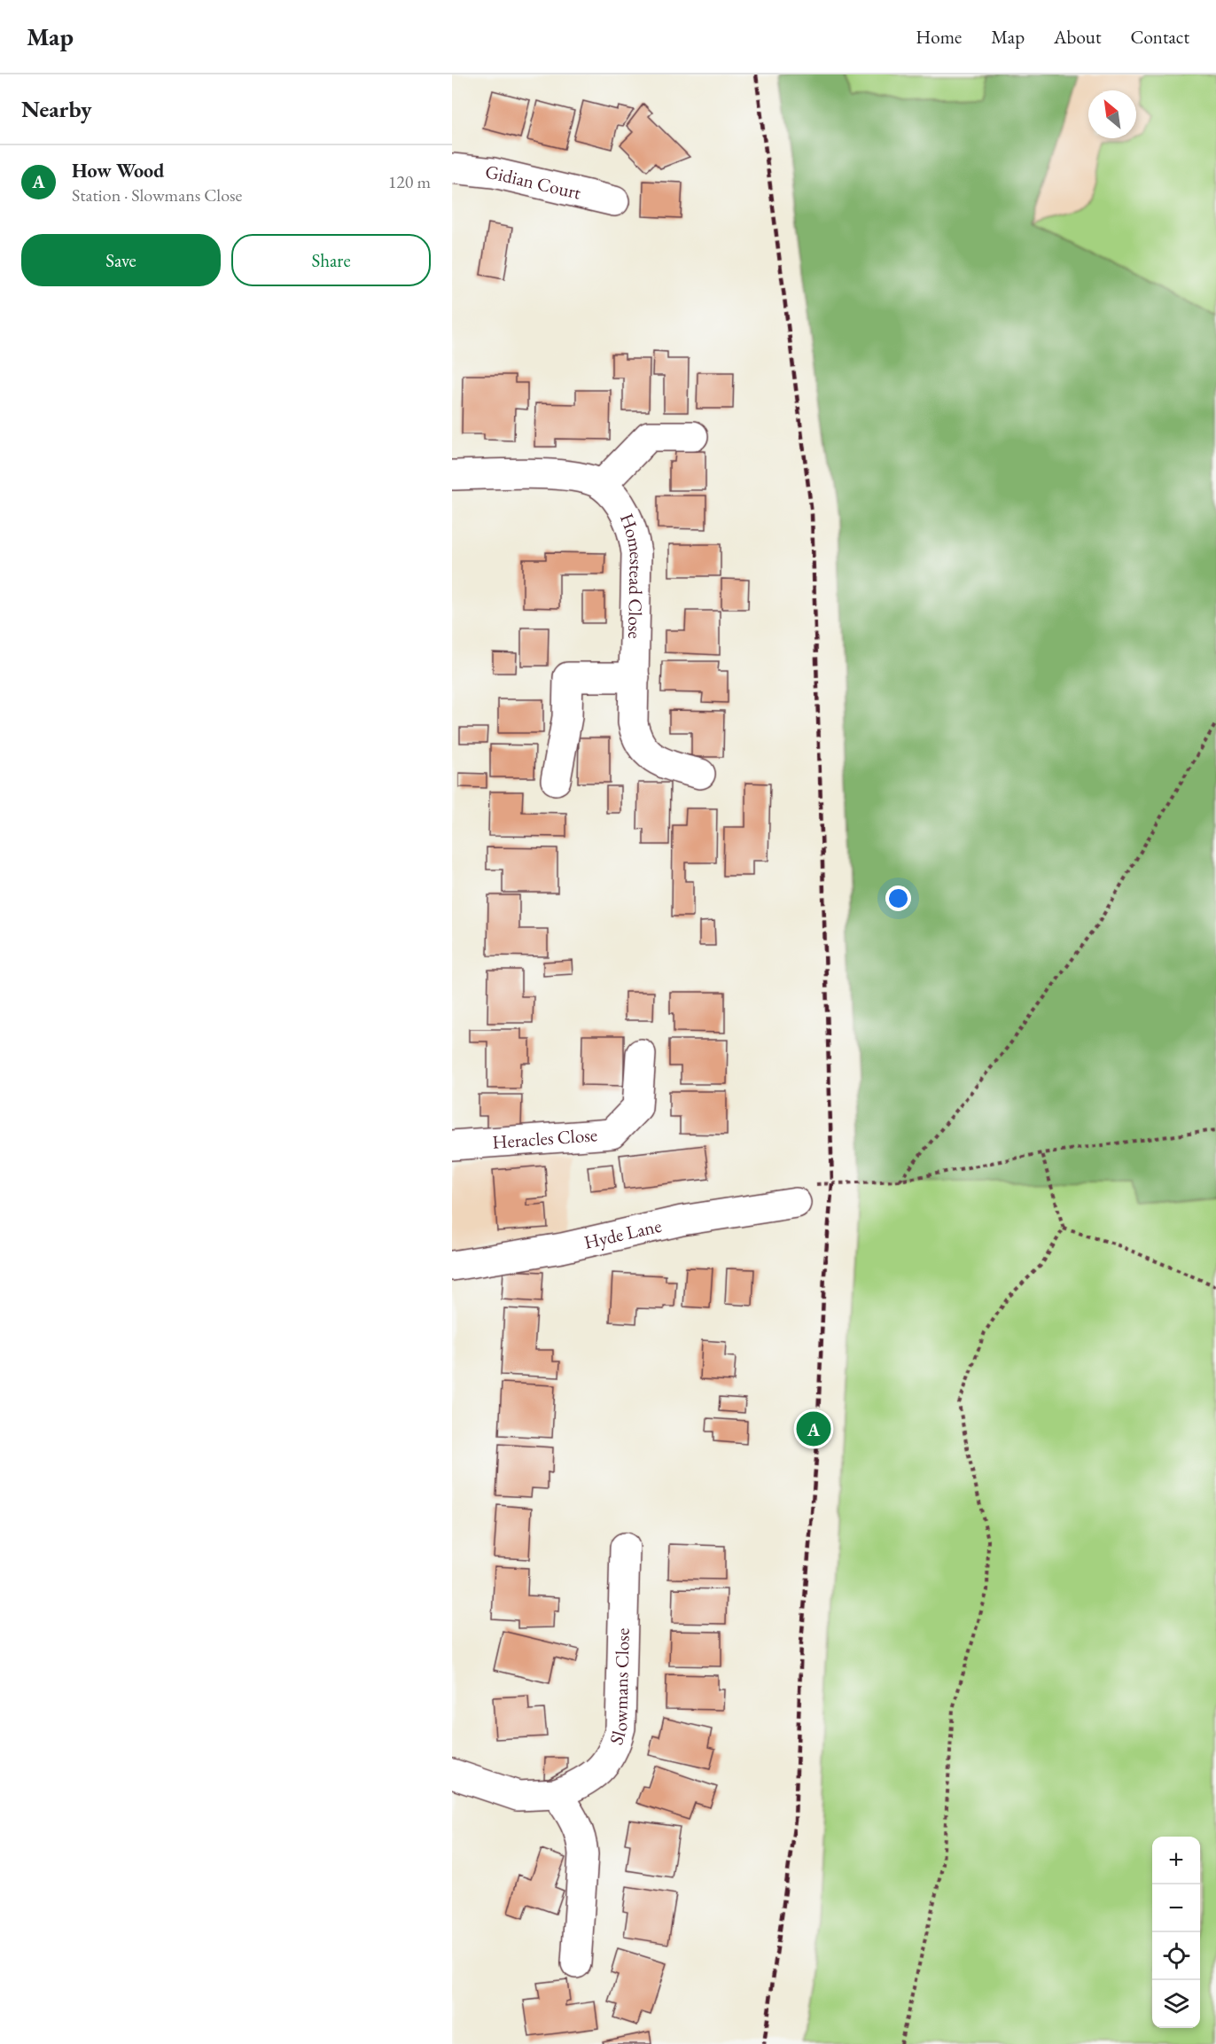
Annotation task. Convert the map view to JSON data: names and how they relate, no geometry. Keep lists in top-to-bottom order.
{
  "streets": {
    "street": [
      "Gidian Court",
      "Homestead Close",
      "Heracles Close",
      "Hyde Lane",
      "Slowmans Close"
    ]
  },
  "north": "top left",
  "page": {
    "header": "Map",
    "nav": [
      "Home",
      "Map",
      "About",
      "Contact"
    ],
    "heading": "Nearby",
    "list": [
      {
        "mark": "A",
        "name": "How Wood",
        "note": "Station · Slowmans Close",
        "value": "120 m"
      }
    ],
    "buttons": ["Save", "Share"],
    "pins": "A",
    "map_buttons": ["+", "−"]
  }
}
